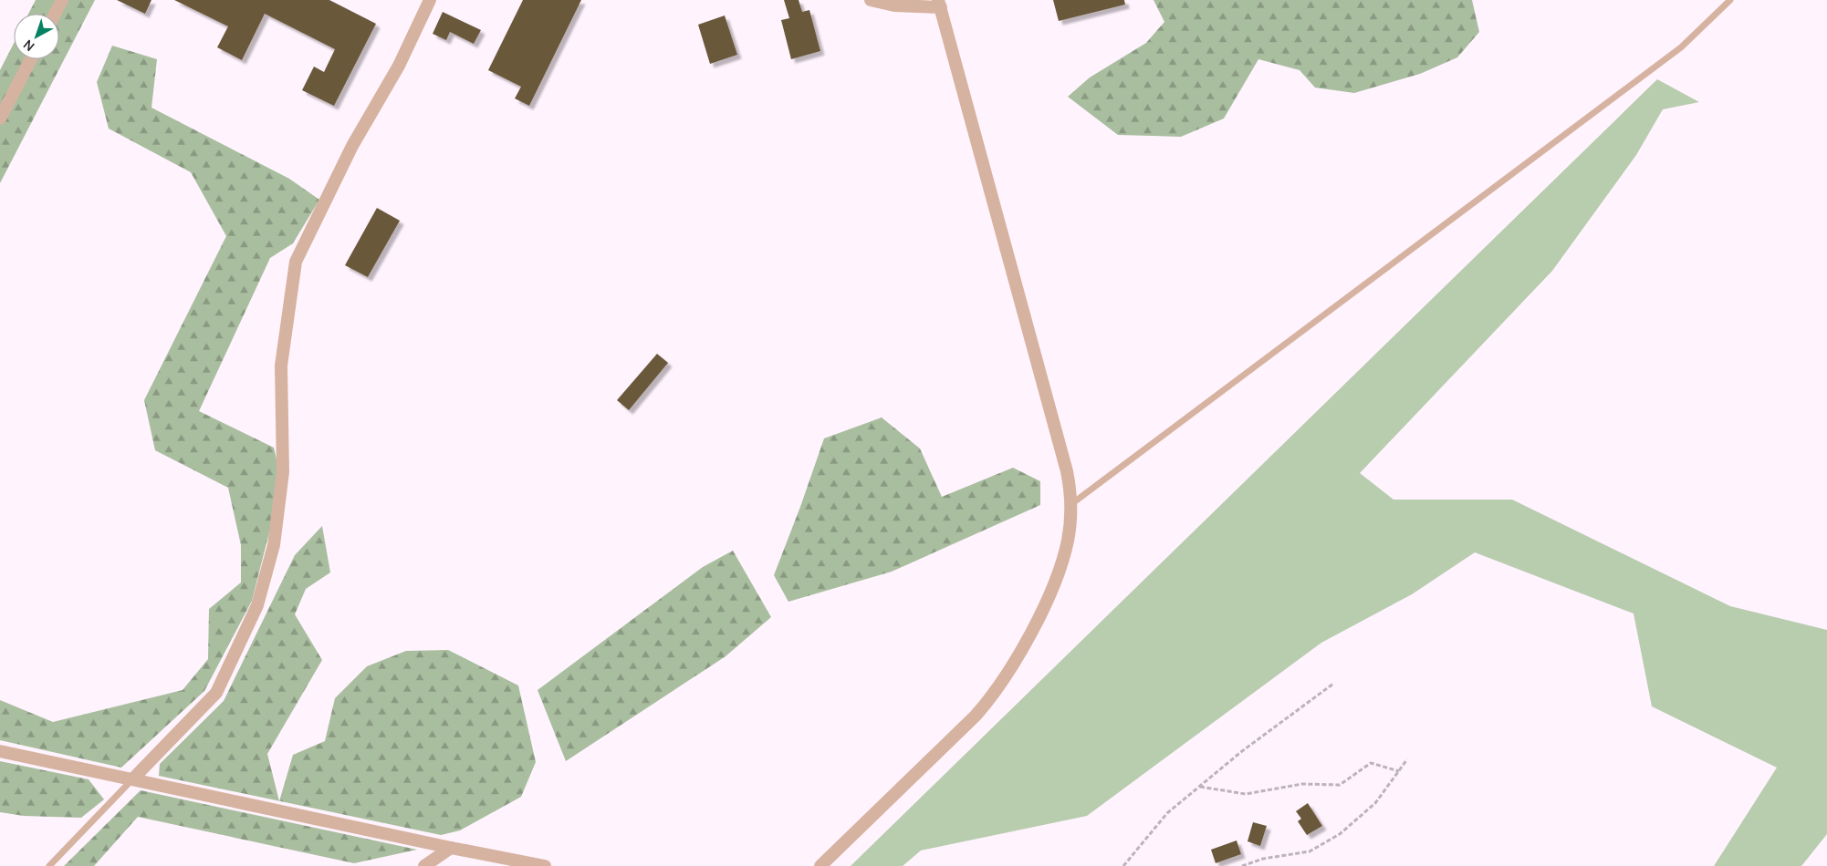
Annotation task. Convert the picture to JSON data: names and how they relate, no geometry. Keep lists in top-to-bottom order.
{
  "north": "bottom left"
}
